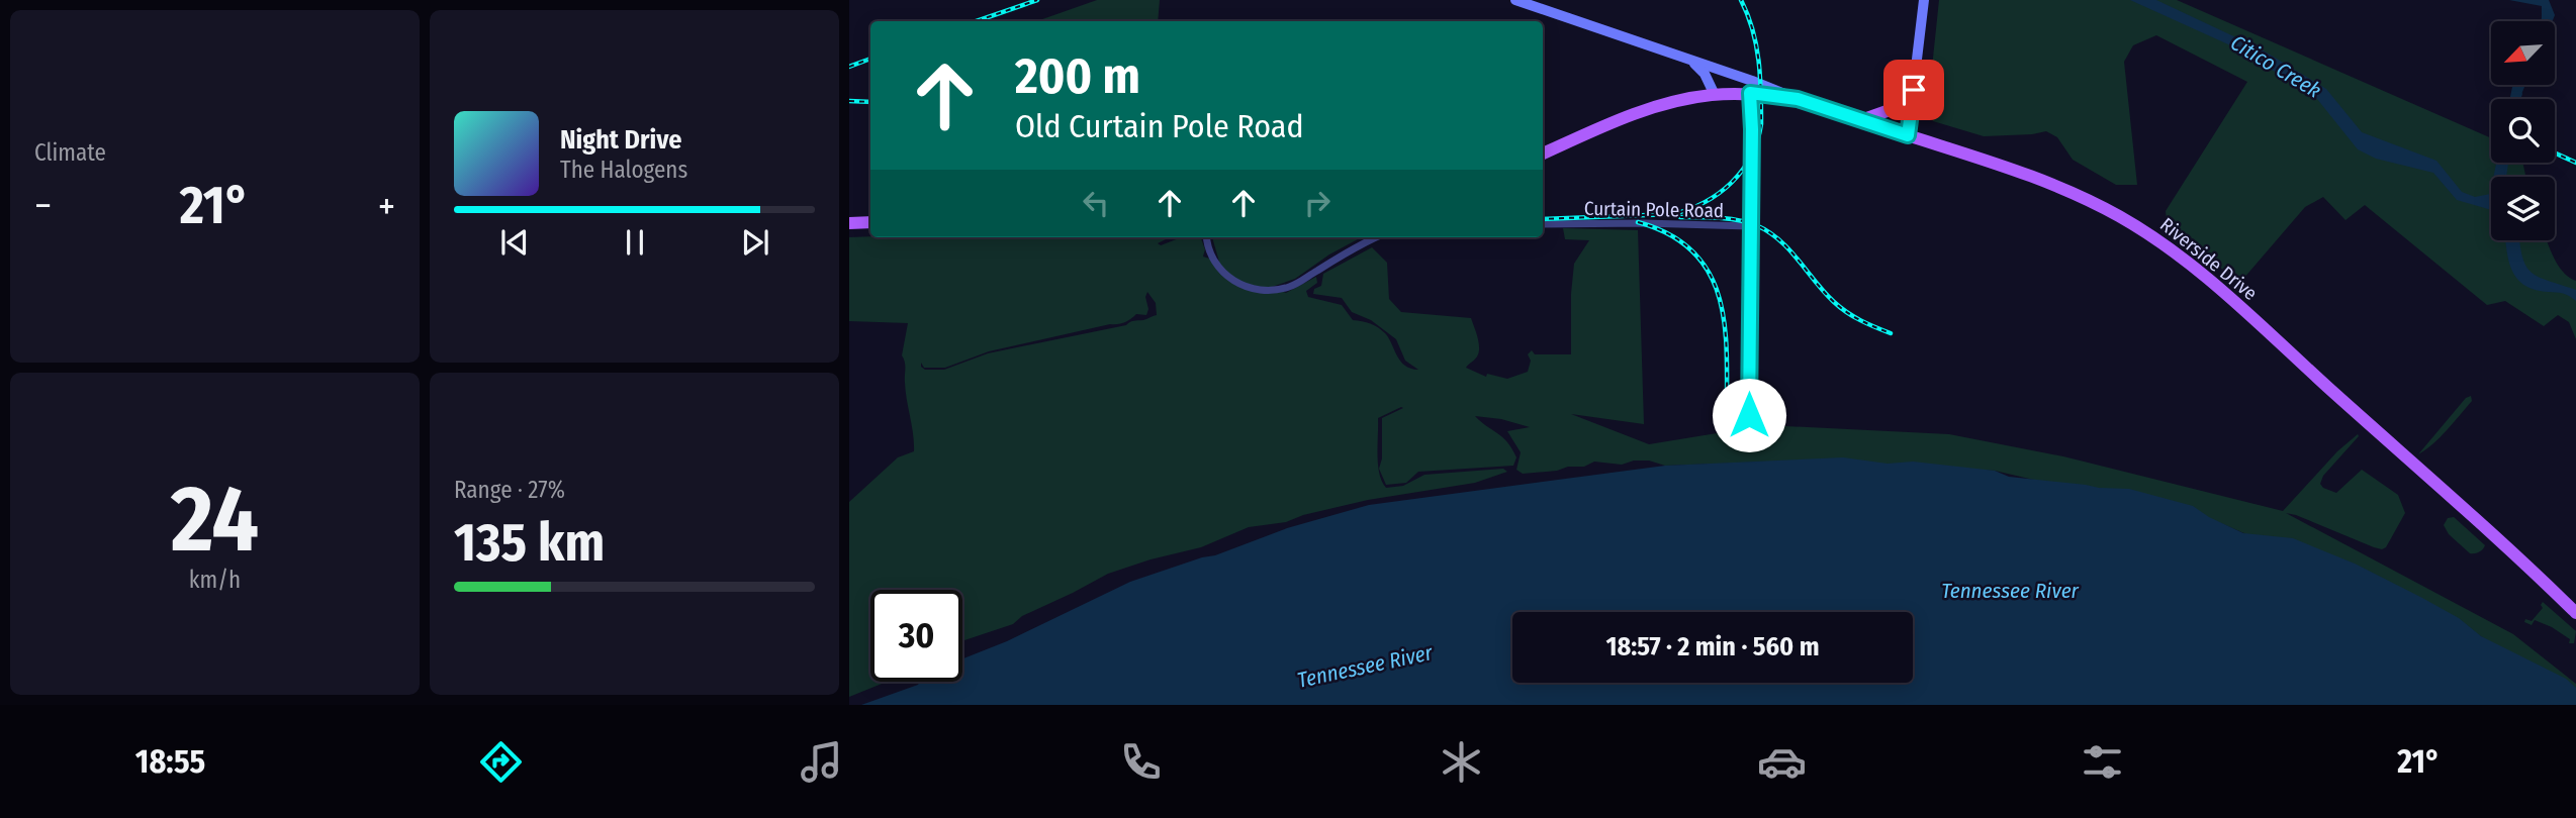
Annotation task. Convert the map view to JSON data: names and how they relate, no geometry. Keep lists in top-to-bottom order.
{
  "streets": {
    "main road": ["Riverside Drive"],
    "street": ["Curtain Pole Road"]
  },
  "water": ["Citico Creek", "Tennessee River"],
  "north": "bottom left",
  "page": {
    "tile": [
      "Climate",
      ["24", "km/h"],
      ["Range · 27%", "135 km"]
    ],
    "turn": ["200 m", "Old Curtain Pole Road"],
    "song": ["Night Drive", "The Halogens"],
    "heat": ["−", "21°", "+"],
    "limit": "30",
    "trip": "18:57 · 2 min · 560 m",
    "tabs": ["18:55", "21°"]
  }
}
